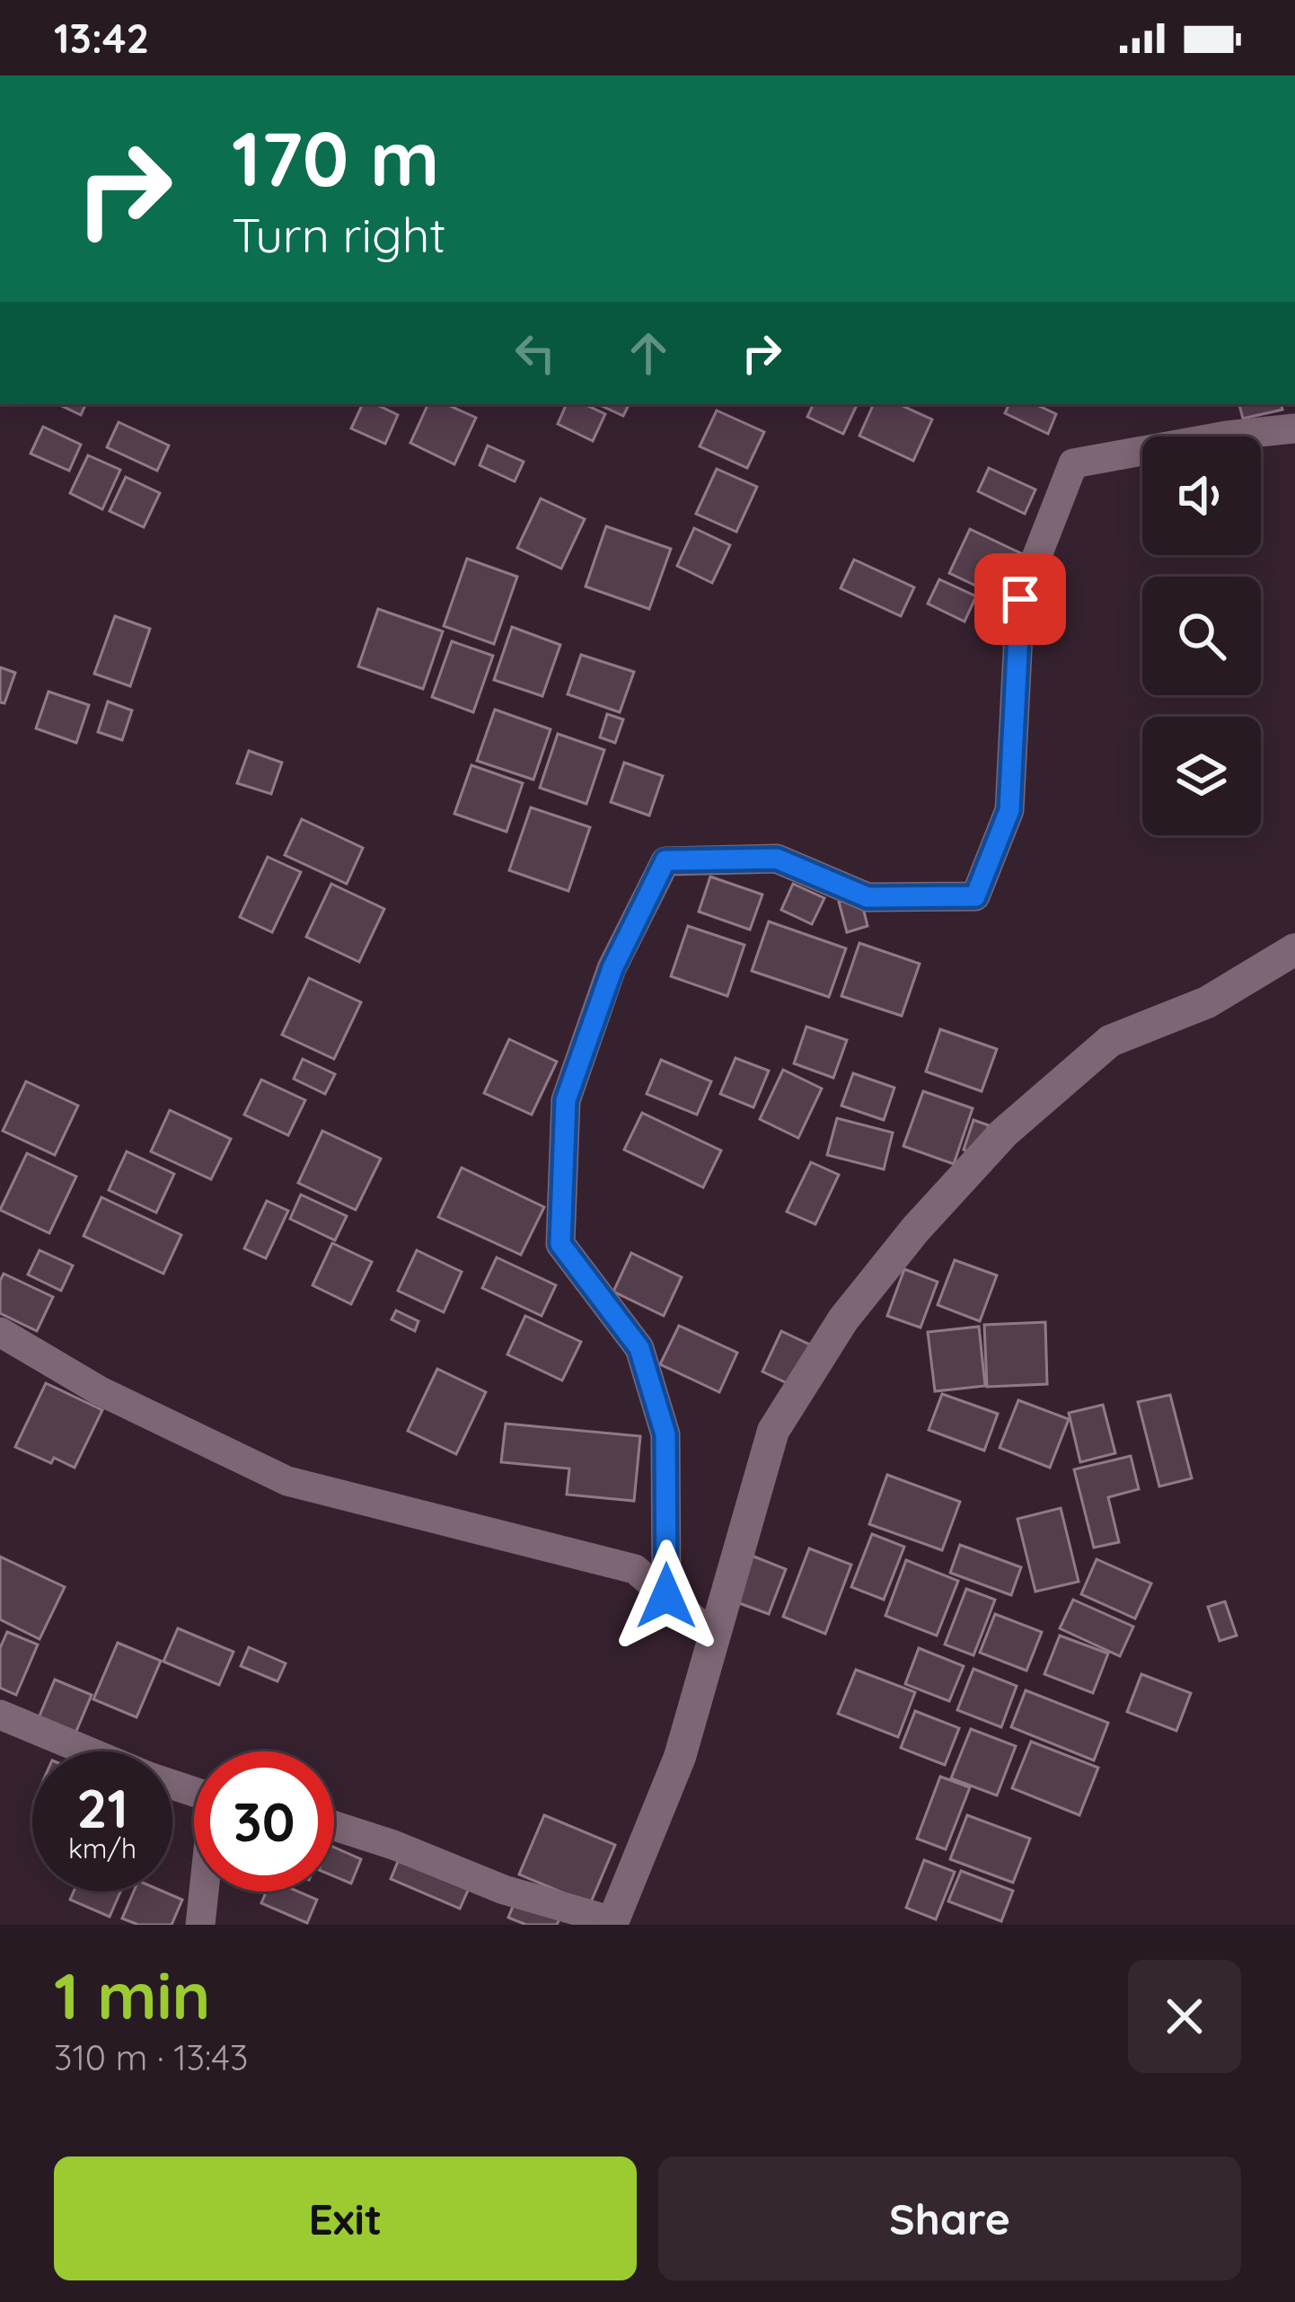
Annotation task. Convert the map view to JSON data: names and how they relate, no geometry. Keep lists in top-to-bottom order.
{
  "page": {
    "status": "13:42",
    "turn": ["170 m", "Turn right"],
    "speed": "21 km/h",
    "limit": "30",
    "heading": ["1 min", "310 m · 13:43"],
    "buttons": ["Exit", "Share"]
  }
}
